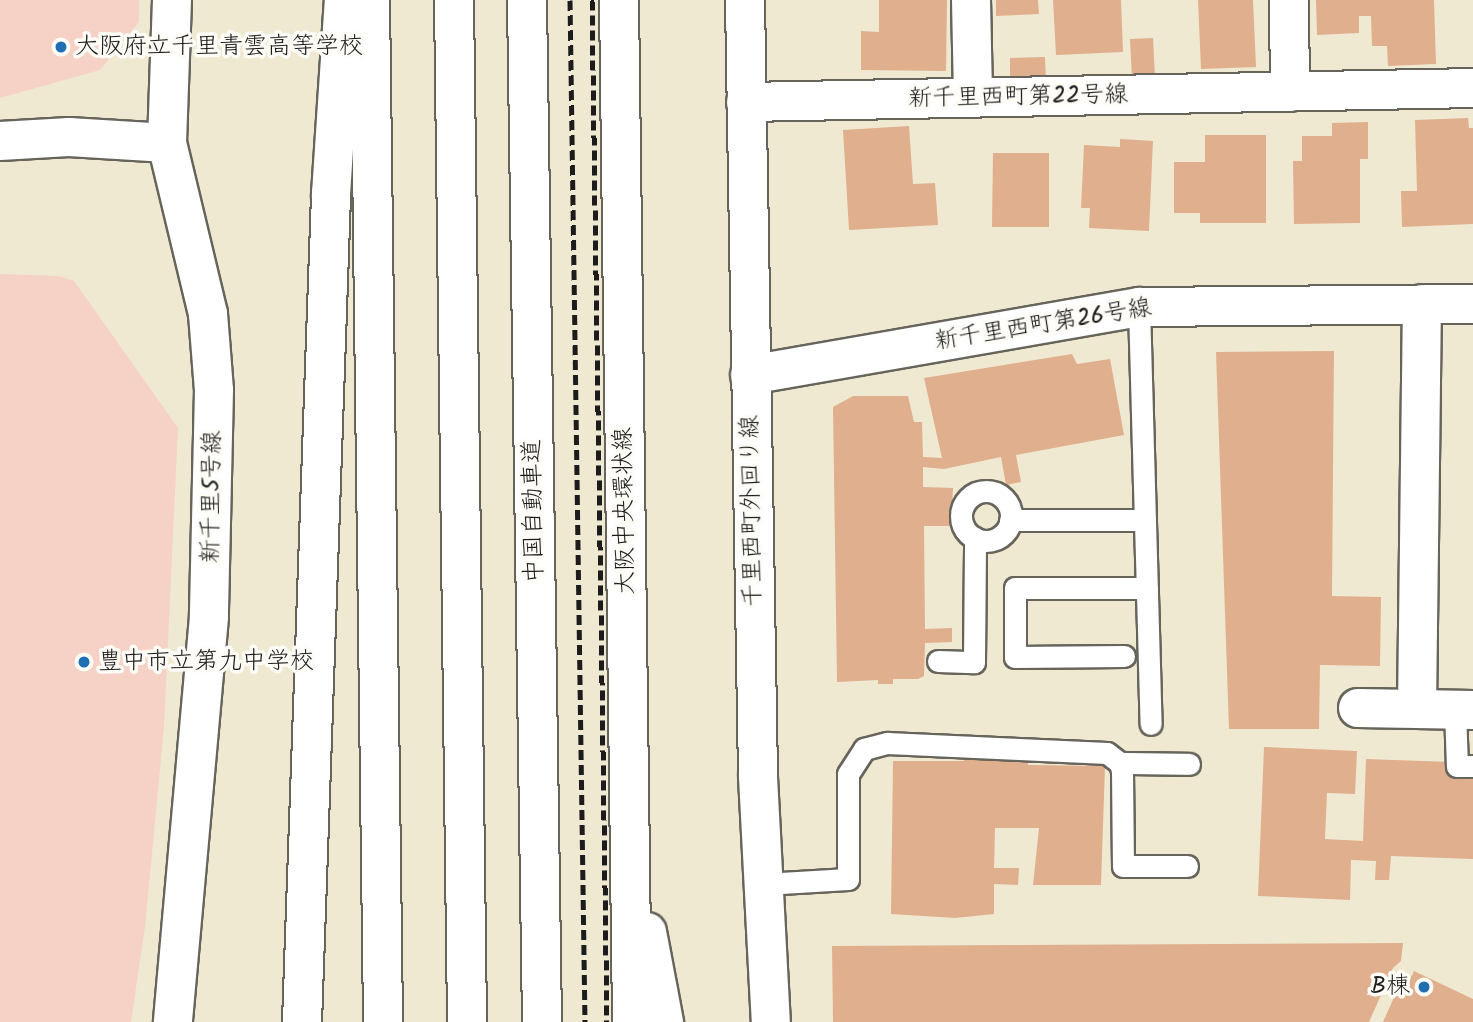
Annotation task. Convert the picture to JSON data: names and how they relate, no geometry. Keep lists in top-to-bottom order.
{
  "streets": {
    "main road": [
      "新千里西町第22号線",
      "新千里西町第26号線",
      "新千里5号線",
      "中国自動車道",
      "大阪中央環状線",
      "千里西町外回り線"
    ]
  },
  "crossings": [
    ["新千里西町第22号線", "千里西町外回り線"],
    ["新千里西町第26号線", "千里西町外回り線"]
  ],
  "places": ["大阪府立千里青雲高等学校", "豊中市立第九中学校", "B棟"]
}
